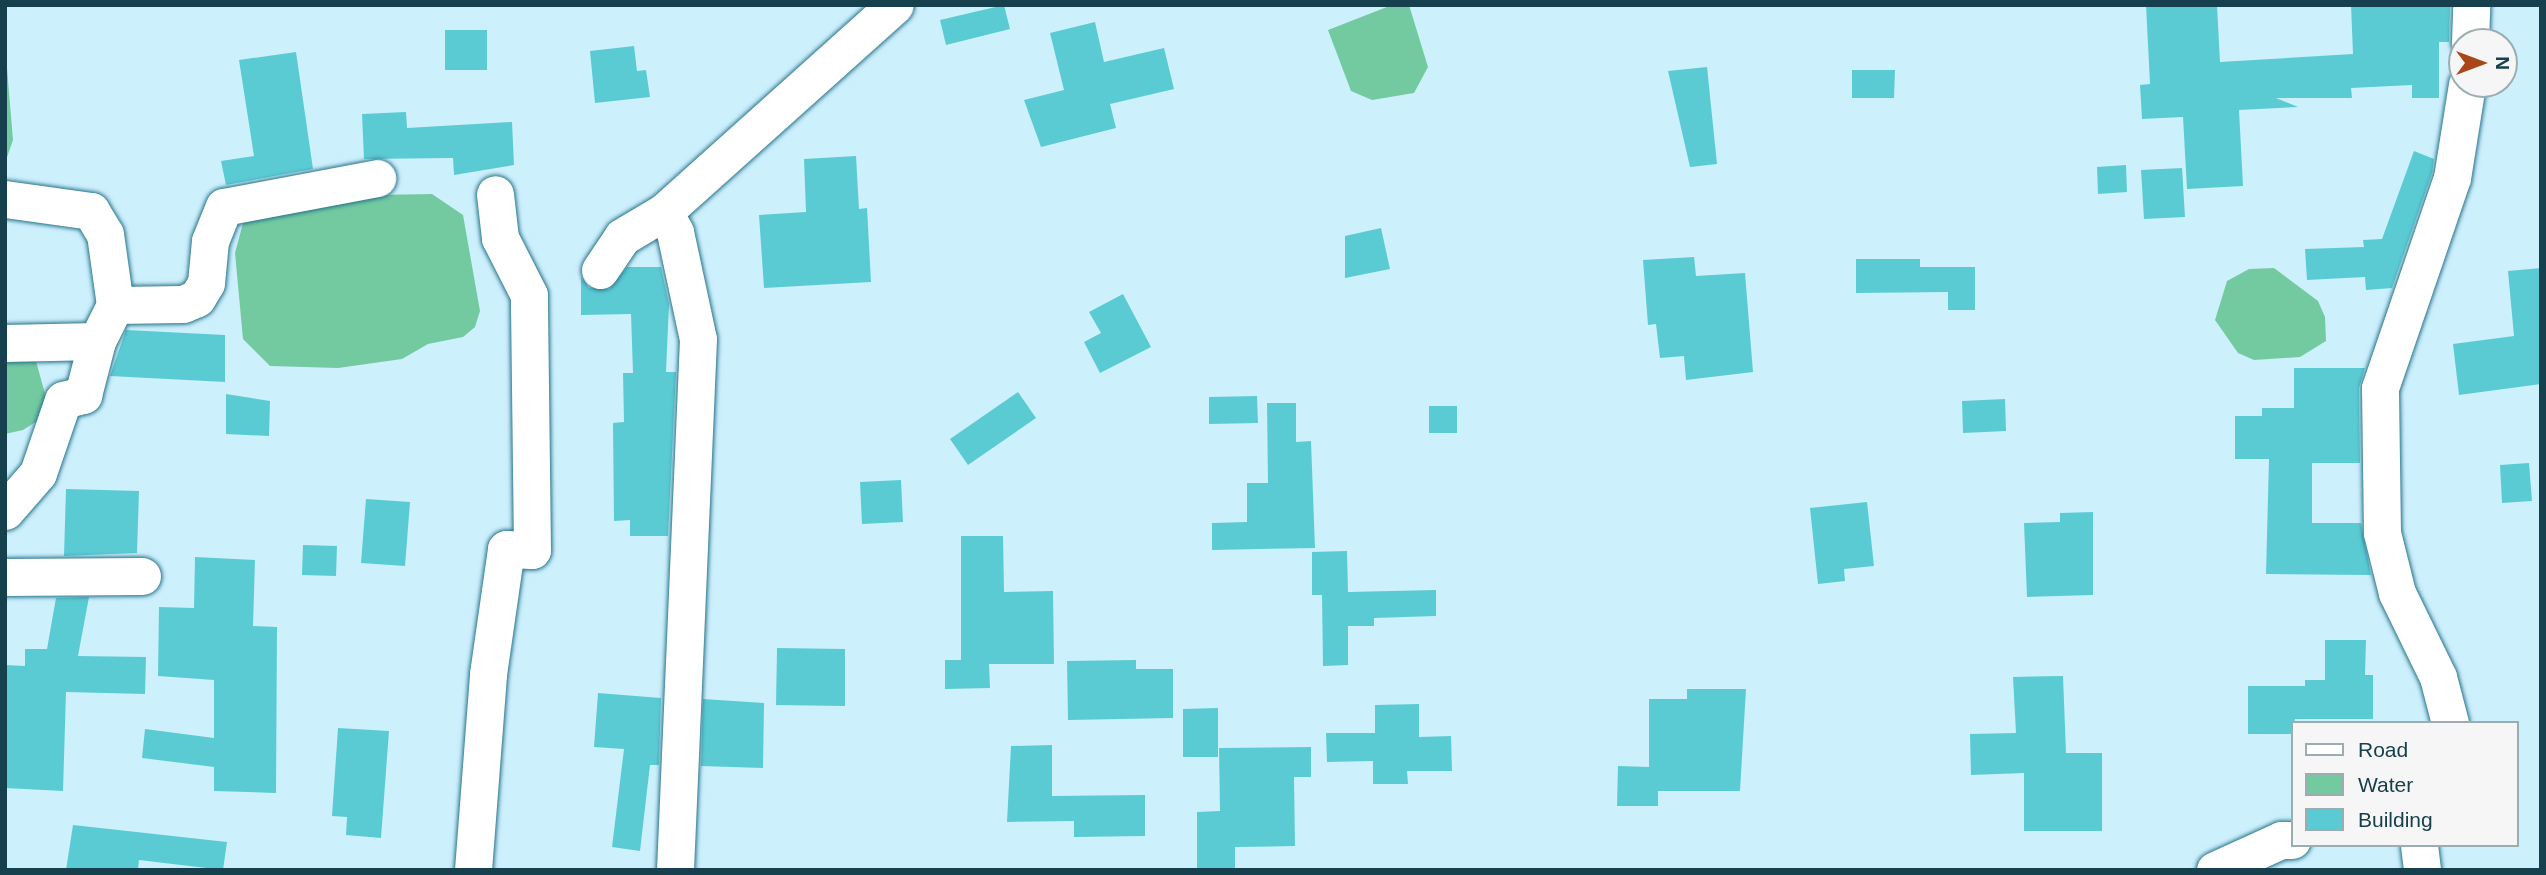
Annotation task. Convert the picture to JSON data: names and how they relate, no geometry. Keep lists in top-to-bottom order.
{
  "legend": ["Road", "Water", "Building"],
  "north": "right"
}
